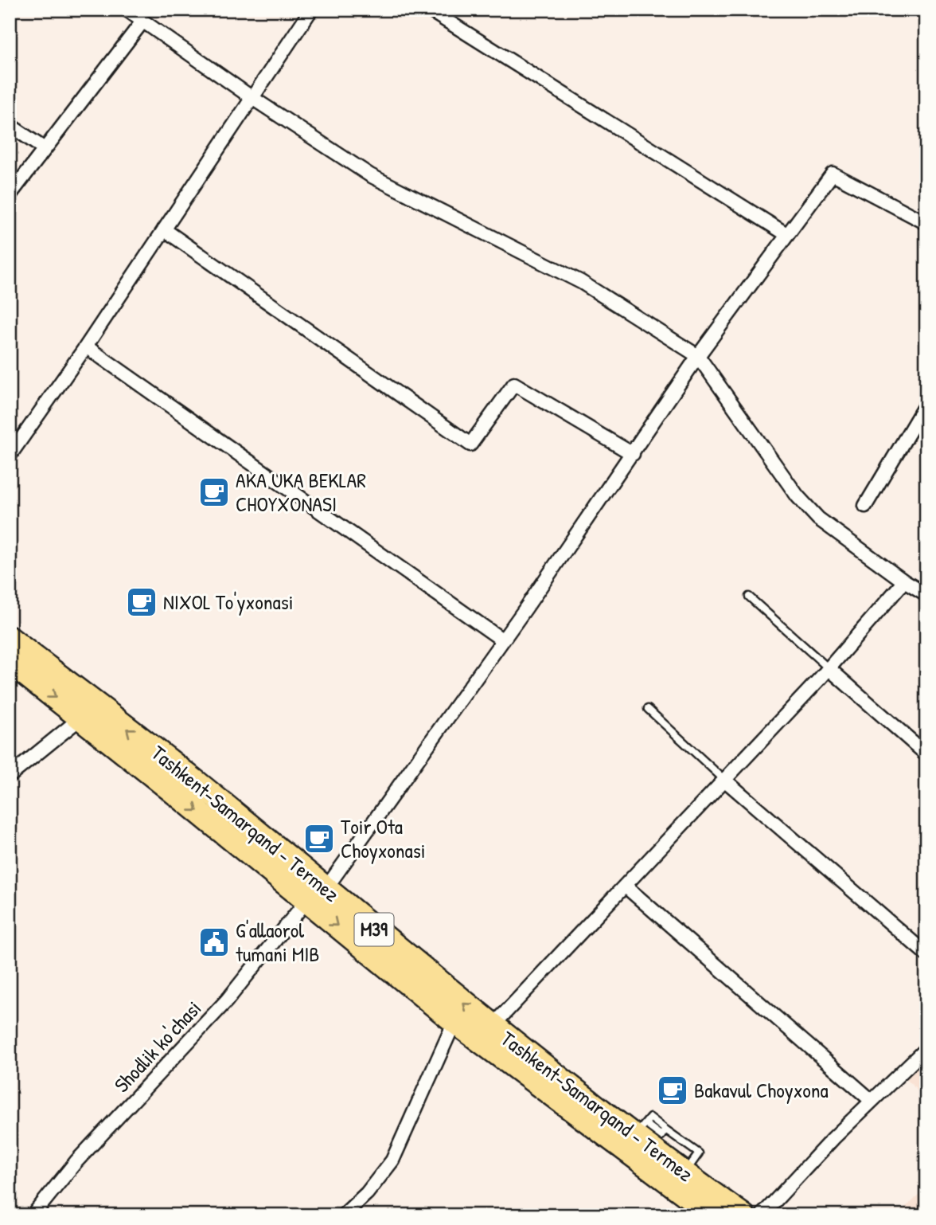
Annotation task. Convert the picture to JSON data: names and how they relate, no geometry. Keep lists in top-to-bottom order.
{
  "streets": {
    "highway": ["Tashkent-Samarqand - Termez", "M39"],
    "street": ["Shodlik ko'chasi"]
  },
  "crossings": [
    ["Tashkent-Samarqand - Termez", "Shodlik ko'chasi"]
  ],
  "places": {
    "cafe": [
      "AKA UKA BEKLAR CHOYXONASI",
      "NIXOL To'yxonasi",
      "Toir Ota Choyxonasi",
      "Bakavul Choyxona"
    ],
    "public building": ["G'allaorol tumani MIB"]
  }
}
